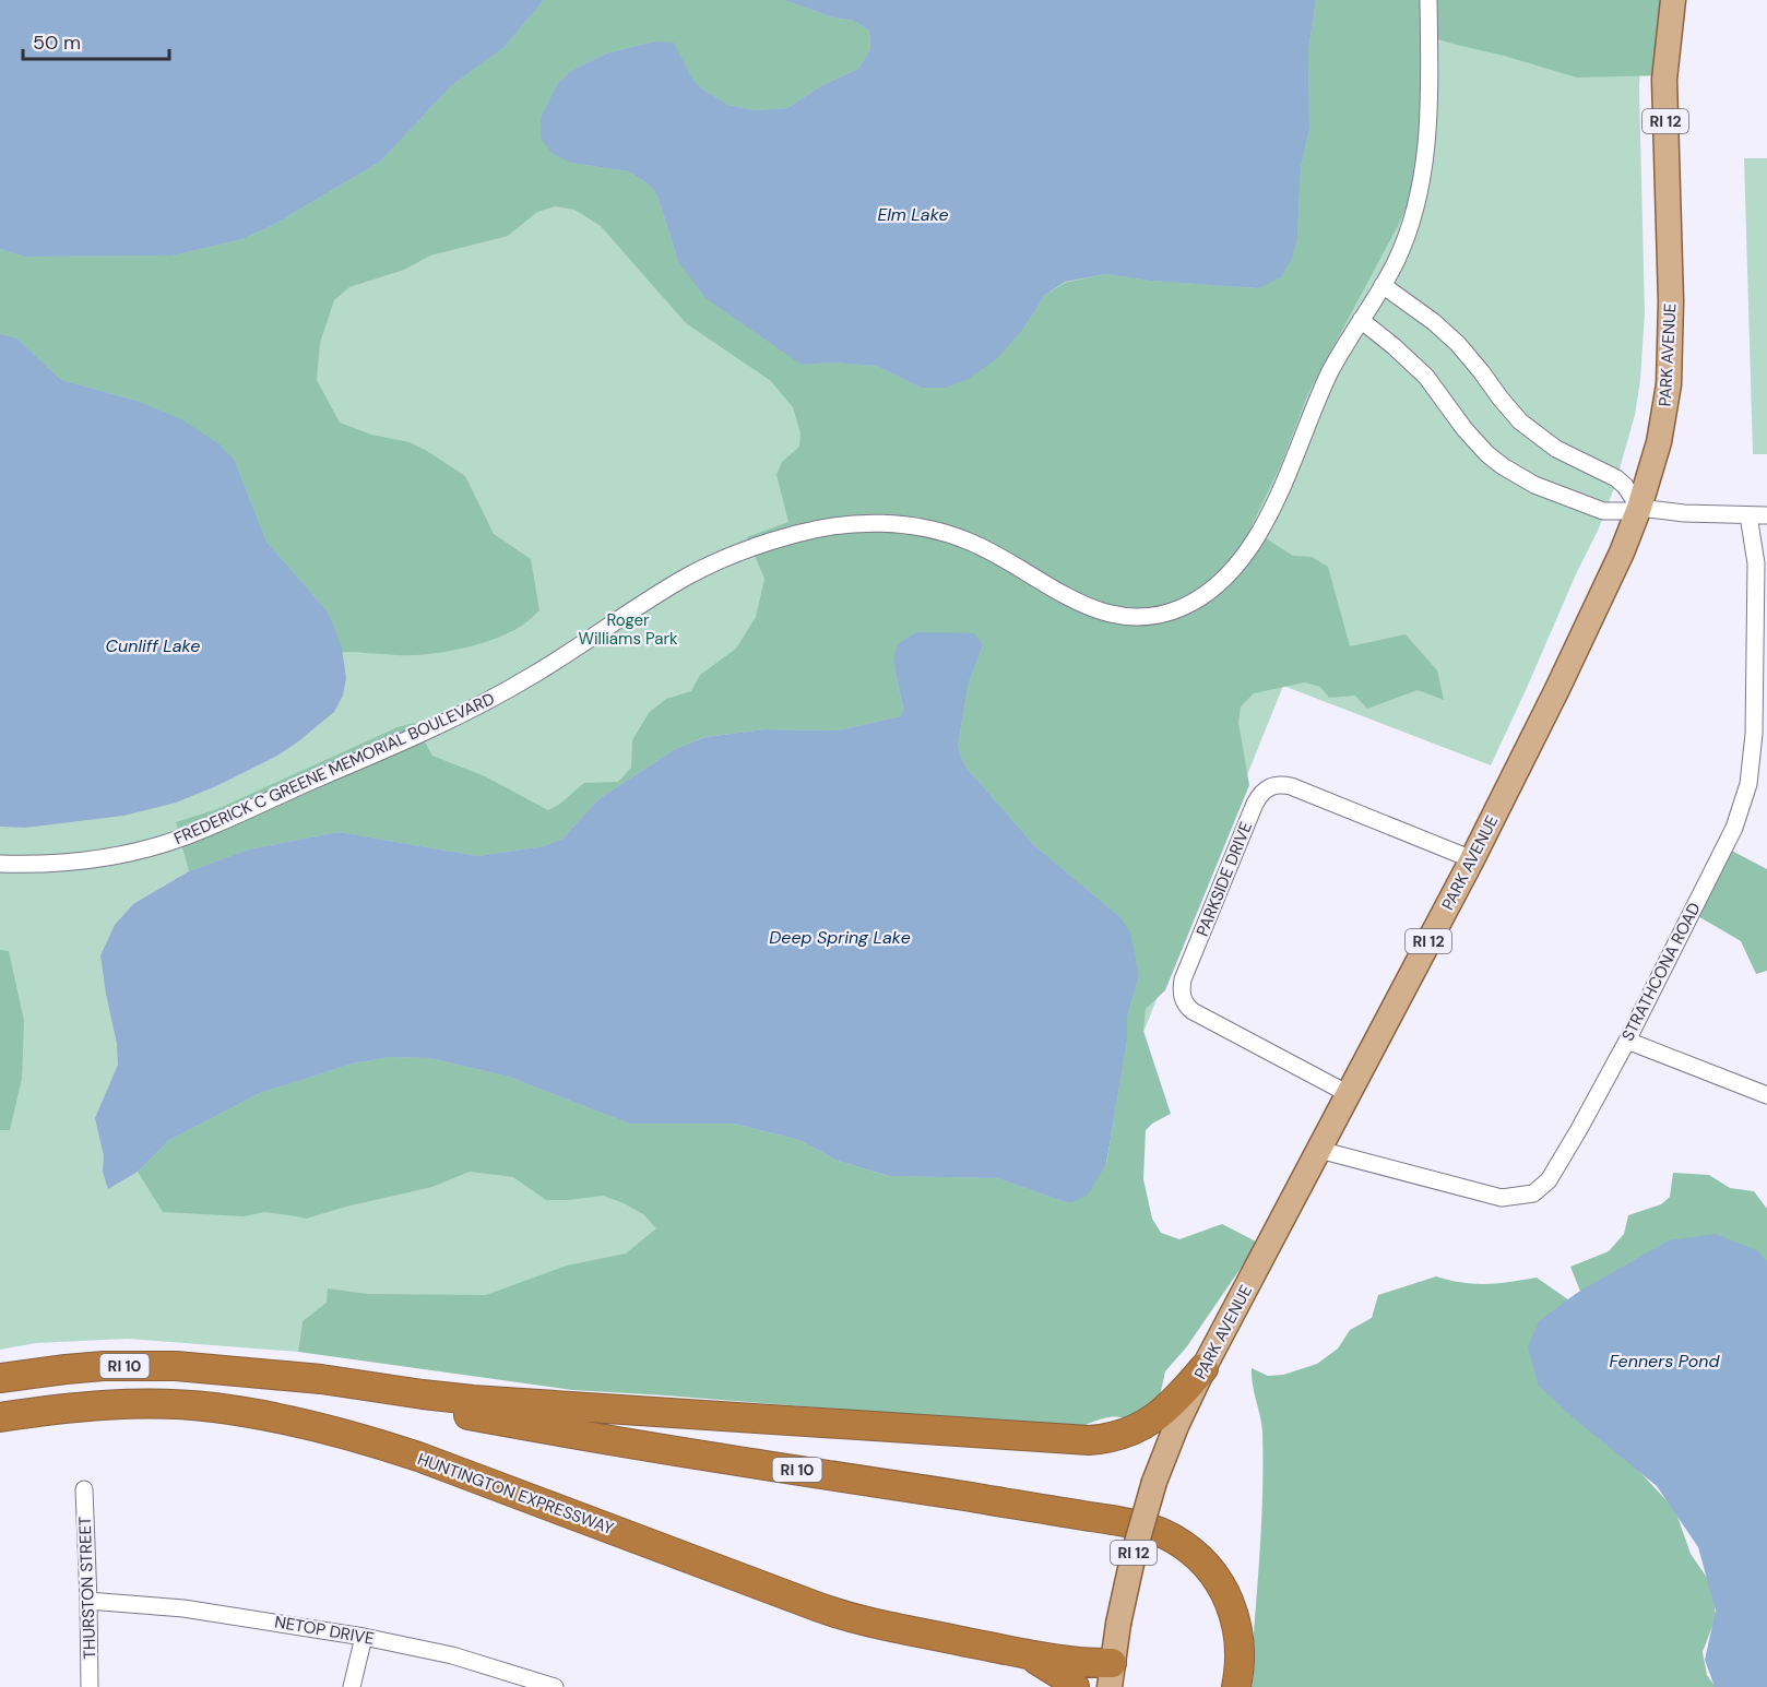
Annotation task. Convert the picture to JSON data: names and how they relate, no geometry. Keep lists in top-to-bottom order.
{
  "streets": {
    "highway": ["RI 10", "HUNTINGTON EXPRESSWAY"],
    "main road": ["RI 12", "PARK AVENUE"],
    "street": [
      "FREDERICK C GREENE MEMORIAL BOULEVARD",
      "PARKSIDE DRIVE",
      "STRATHCONA ROAD",
      "THURSTON STREET",
      "NETOP DRIVE"
    ]
  },
  "crossings": [
    ["PARK AVENUE", "PARKSIDE DRIVE"],
    ["PARK AVENUE", "STRATHCONA ROAD"],
    ["THURSTON STREET", "NETOP DRIVE"]
  ],
  "water": [
    "Elm Lake",
    "Cunliff Lake",
    "Deep Spring Lake",
    "Fenners Pond"
  ],
  "parks": ["Roger Williams Park"],
  "scale_bar": "50 m"
}
